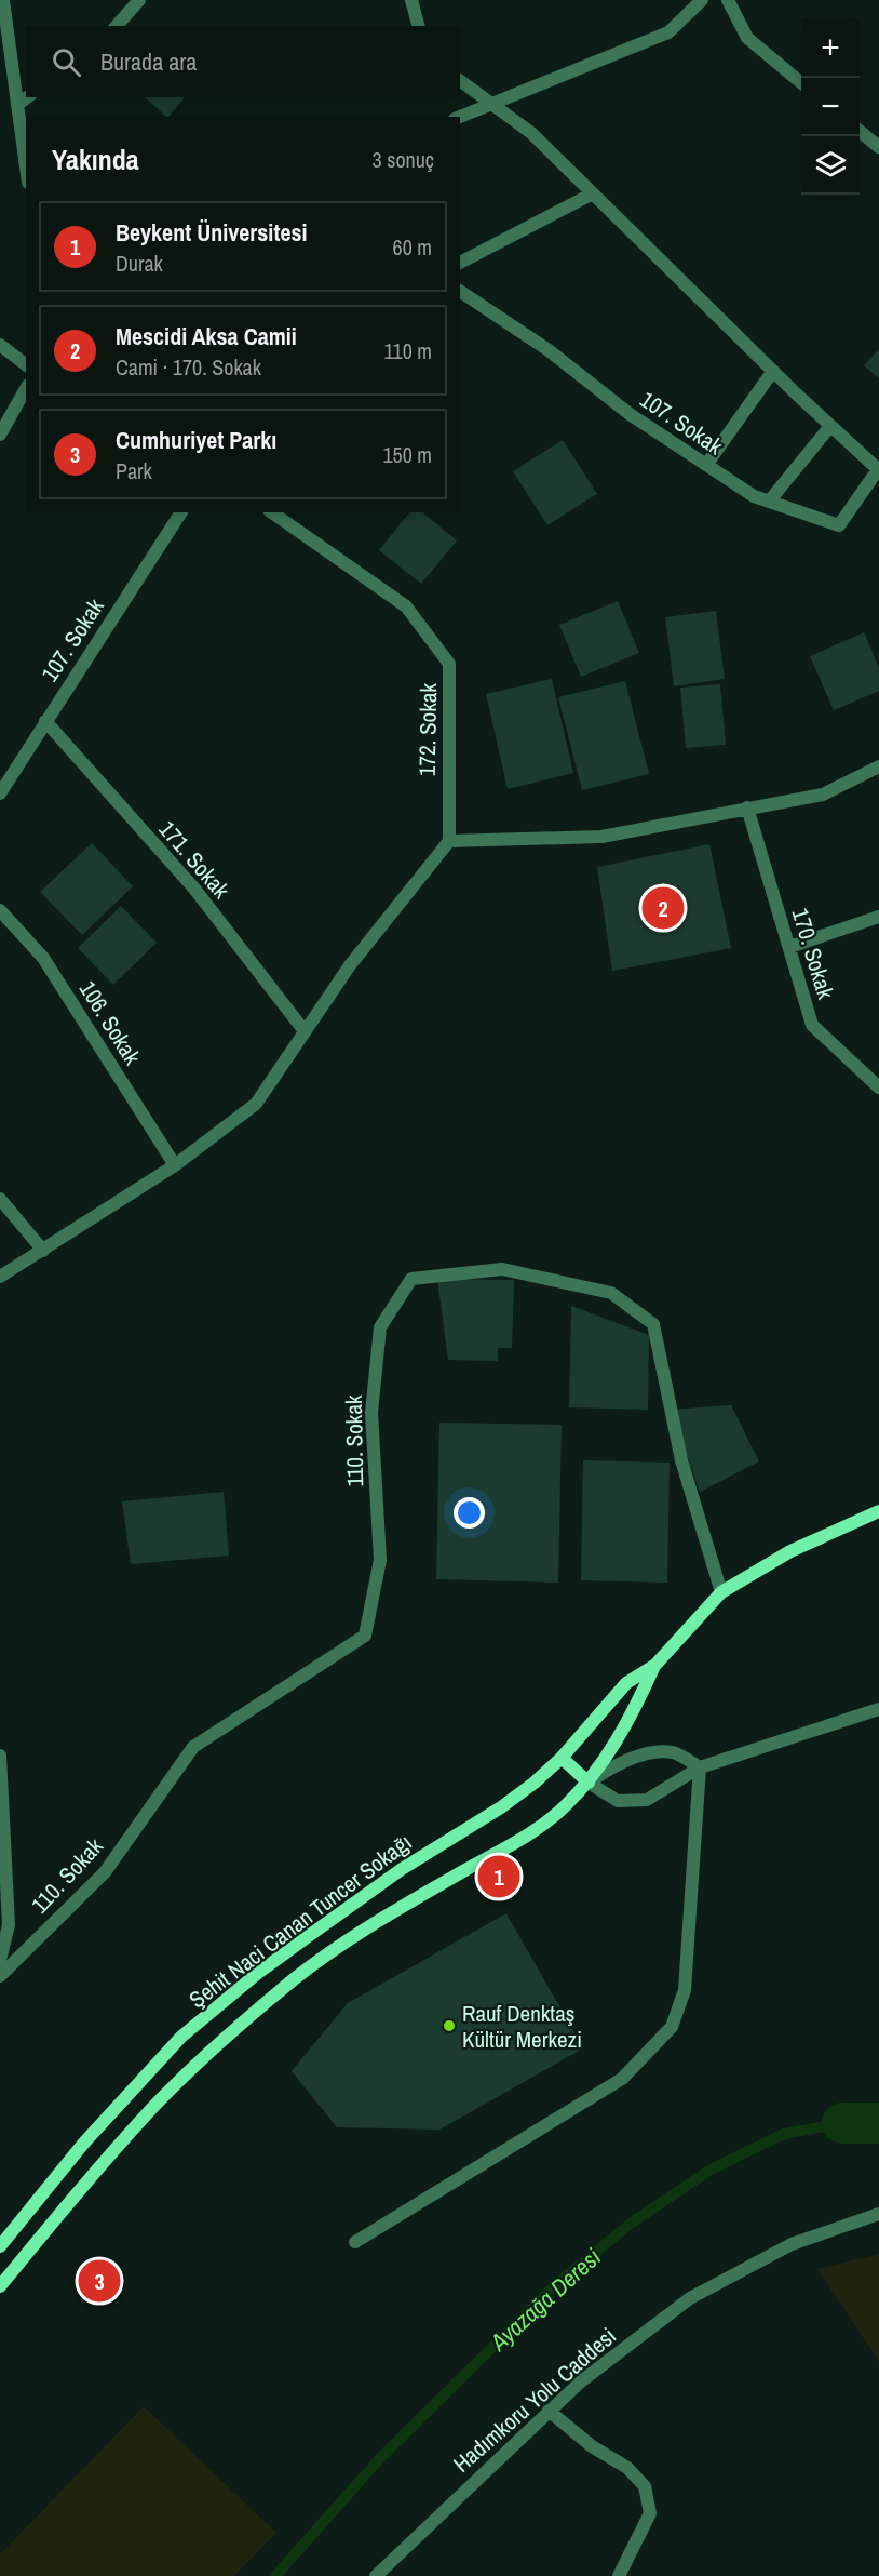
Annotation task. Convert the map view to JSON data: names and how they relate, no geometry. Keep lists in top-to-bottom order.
{
  "streets": {
    "street": [
      "107. Sokak",
      "172. Sokak",
      "171. Sokak",
      "170. Sokak",
      "106. Sokak",
      "110. Sokak",
      "Şehit Naci Canan Tuncer Sokağı",
      "Hadımkoru Yolu Caddesi"
    ]
  },
  "crossings": [
    ["107. Sokak", "171. Sokak"],
    ["110. Sokak", "Şehit Naci Canan Tuncer Sokağı"]
  ],
  "water": ["Ayazağa Deresi"],
  "places": ["Rauf Denktaş Kültür Merkezi"],
  "page": {
    "map_buttons": ["+", "−"],
    "search": "Burada ara",
    "heading": ["Yakında", "3 sonuç"],
    "list": [
      {
        "mark": "1",
        "name": "Beykent Üniversitesi",
        "note": "Durak",
        "value": "60 m"
      },
      {
        "mark": "2",
        "name": "Mescidi Aksa Camii",
        "note": "Cami · 170. Sokak",
        "value": "110 m"
      },
      {
        "mark": "3",
        "name": "Cumhuriyet Parkı",
        "note": "Park",
        "value": "150 m"
      }
    ],
    "pins": ["2", "1", "3"]
  }
}
